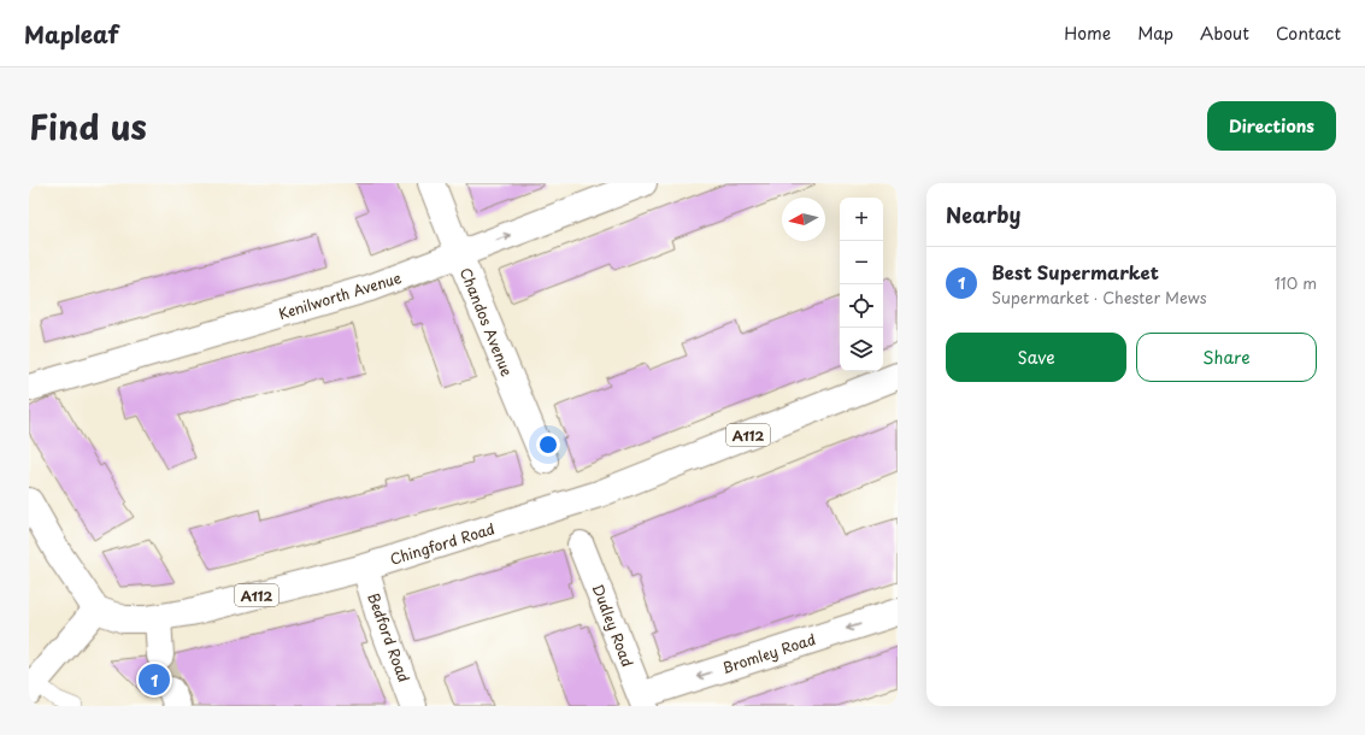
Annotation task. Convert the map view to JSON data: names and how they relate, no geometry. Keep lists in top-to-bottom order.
{
  "streets": {
    "street": [
      "Kenilworth Avenue",
      "Chandos Avenue",
      "A112",
      "Chingford Road",
      "Dudley Road",
      "Bedford Road",
      "Bromley Road"
    ]
  },
  "crossings": [
    ["Kenilworth Avenue", "Chandos Avenue"],
    ["Chingford Road", "Bedford Road"],
    ["Dudley Road", "Bromley Road"]
  ],
  "one_way": ["Bromley Road"],
  "north": "left",
  "page": {
    "header": "Mapleaf",
    "nav": [
      "Home",
      "Map",
      "About",
      "Contact"
    ],
    "title": "Find us",
    "buttons": [
      "Directions",
      ["Save", "Share"]
    ],
    "heading": "Nearby",
    "map_buttons": ["+", "−"],
    "list": [
      {
        "mark": "1",
        "name": "Best Supermarket",
        "note": "Supermarket · Chester Mews",
        "value": "110 m"
      }
    ],
    "pins": "1"
  }
}
